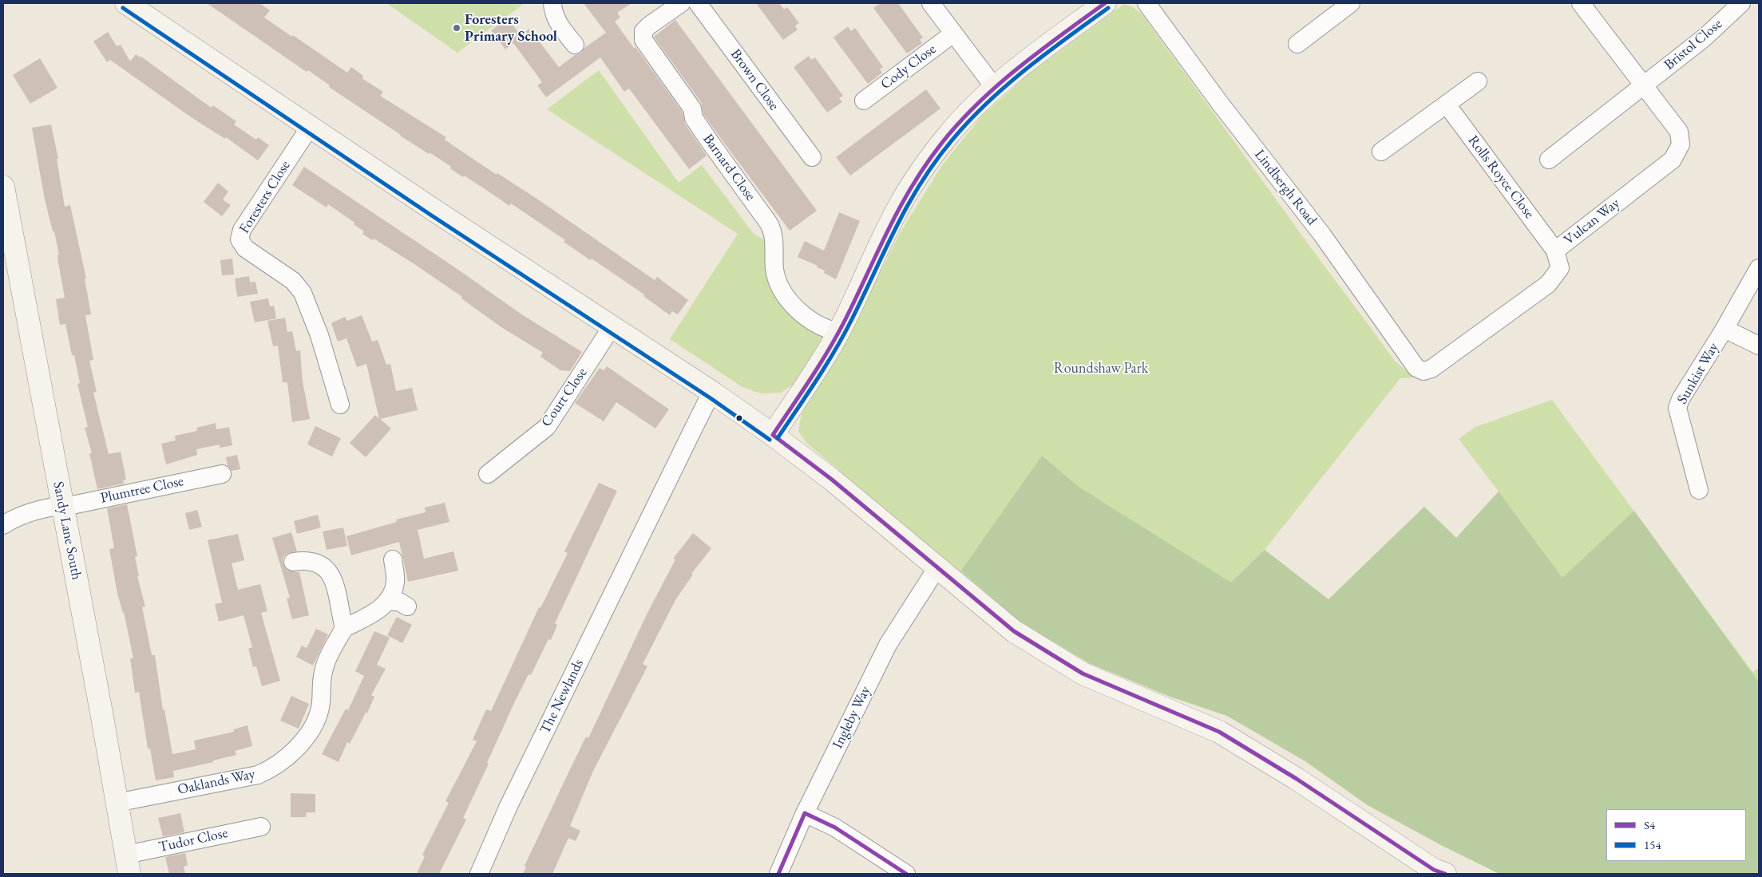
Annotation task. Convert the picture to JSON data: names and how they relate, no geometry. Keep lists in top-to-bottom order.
{
  "streets": {
    "main road": ["Sandy Lane South"],
    "street": [
      "Bristol Close",
      "Cody Close",
      "Brown Close",
      "Barnard Close",
      "Rolls Royce Close",
      "Lindbergh Road",
      "Foresters Close",
      "Vulcan Way",
      "Sunkist Way",
      "Court Close",
      "Plumtree Close",
      "The Newlands",
      "Ingleby Way",
      "Oaklands Way",
      "Tudor Close"
    ]
  },
  "crossings": [
    ["Bristol Close", "Vulcan Way"],
    ["Rolls Royce Close", "Vulcan Way"],
    ["Lindbergh Road", "Vulcan Way"],
    ["Plumtree Close", "Sandy Lane South"],
    ["Sandy Lane South", "Oaklands Way"],
    ["Sandy Lane South", "Tudor Close"]
  ],
  "parks": ["Roundshaw Park"],
  "places": ["Foresters Primary School"],
  "lines": ["transit line S4", "transit line 154"],
  "legend": ["S4", "154"]
}
